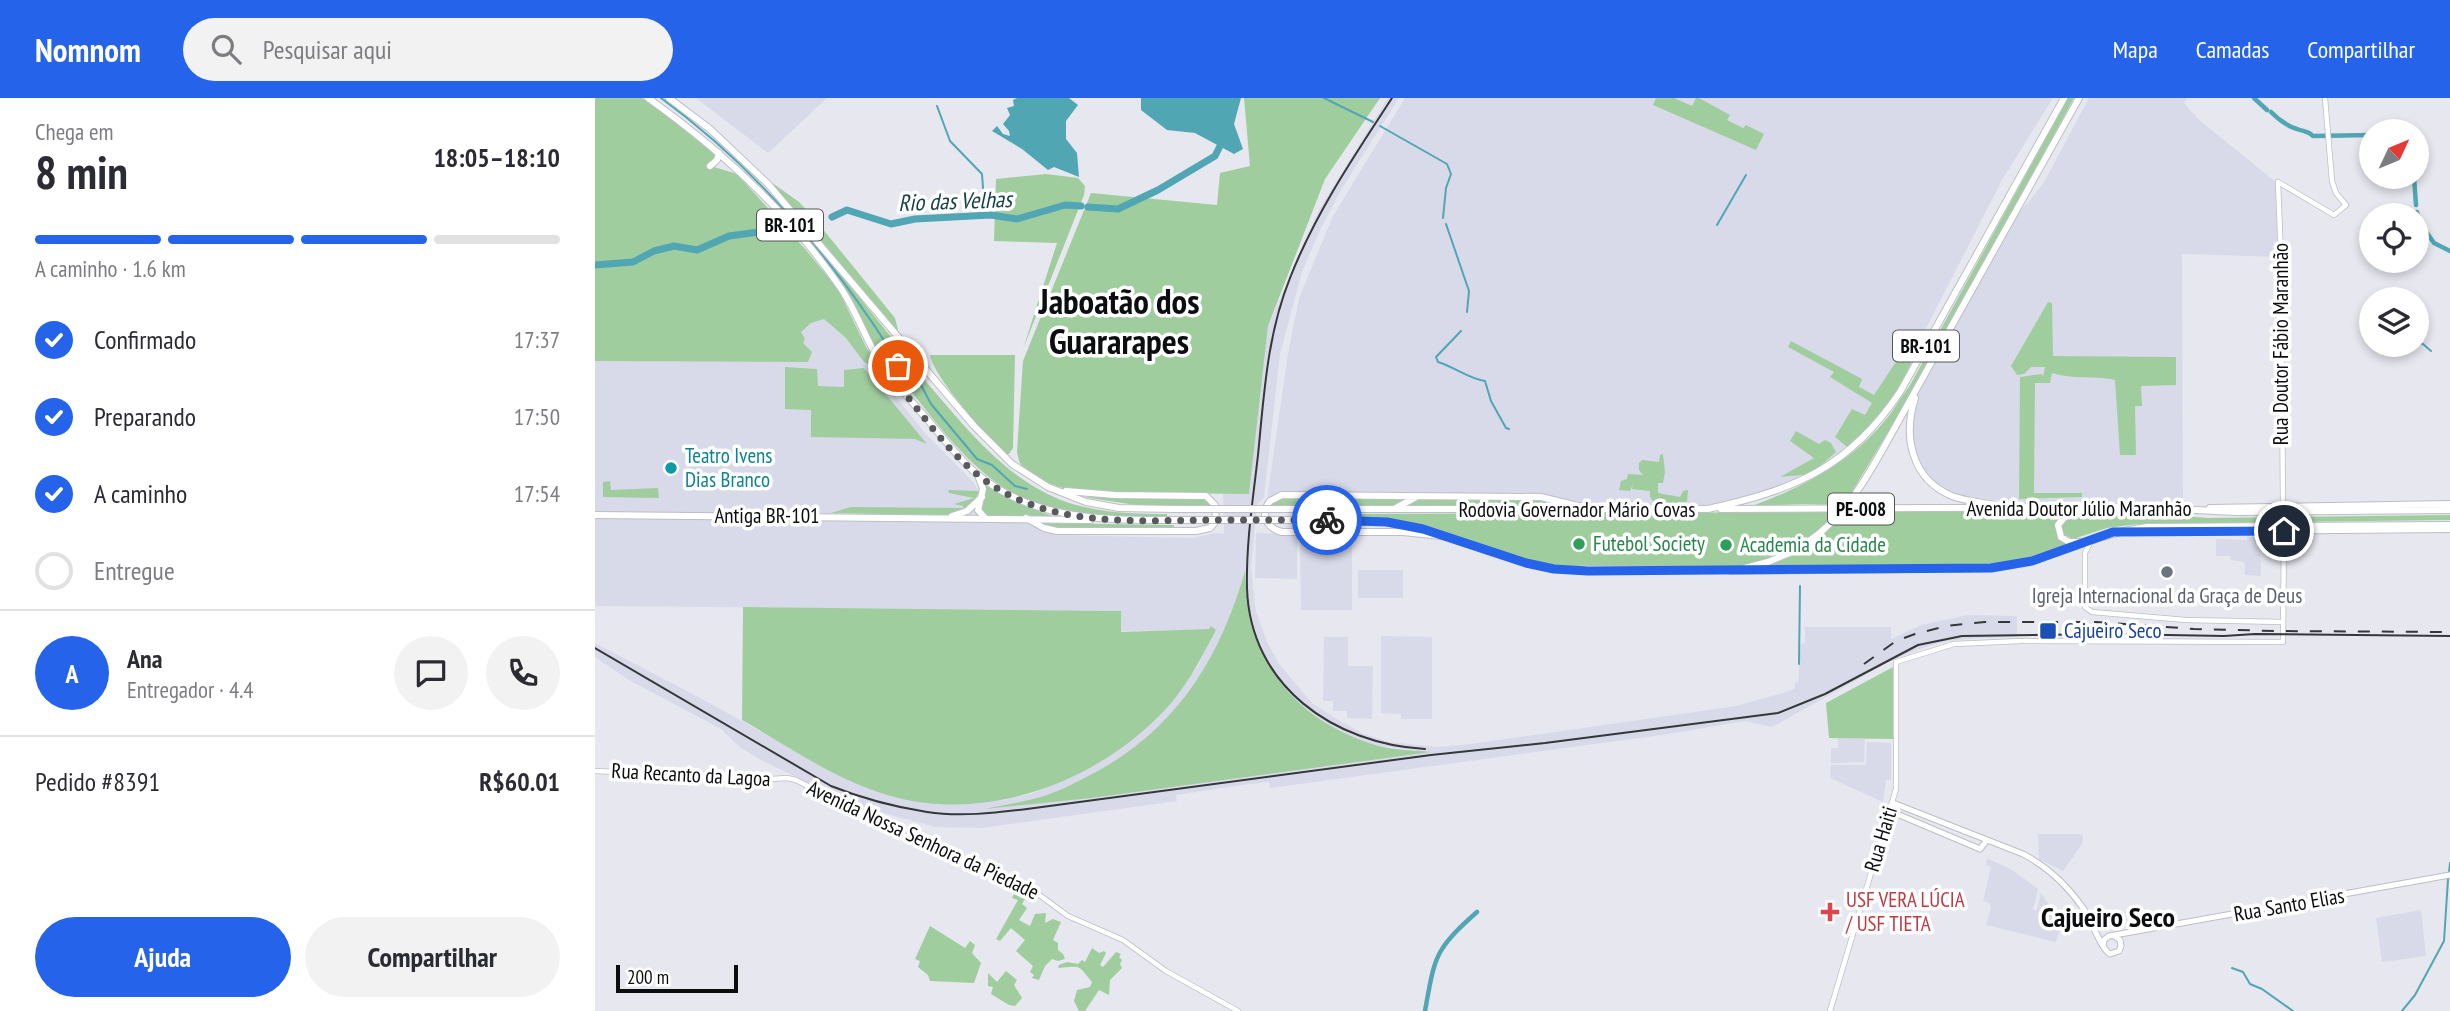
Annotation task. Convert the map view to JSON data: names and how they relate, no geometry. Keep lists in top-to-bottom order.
{
  "streets": {
    "main road": [
      "BR-101",
      "PE-008",
      "Avenida Doutor Júlio Maranhão",
      "Rodovia Governador Mário Covas",
      "Antiga BR-101",
      "Rua Santo Elias"
    ],
    "street": [
      "Rua Doutor Fábio Maranhão",
      "Rua Recanto da Lagoa",
      "Rua Haiti",
      "Avenida Nossa Senhora da Piedade"
    ]
  },
  "crossings": [
    ["BR-101", "Rodovia Governador Mário Covas"],
    ["BR-101", "Antiga BR-101"],
    ["Avenida Doutor Júlio Maranhão", "Rodovia Governador Mário Covas"],
    ["Rua Recanto da Lagoa", "Avenida Nossa Senhora da Piedade"]
  ],
  "districts": ["Jaboatão dos Guararapes", "Cajueiro Seco"],
  "water": ["Rio das Velhas"],
  "places": {
    "other": [
      "Teatro Ivens Dias Branco",
      "Futebol Society",
      "Academia da Cidade",
      "Igreja Internacional da Graça de Deus"
    ],
    "transit": ["Cajueiro Seco"],
    "health": ["USF VERA LÚCIA / USF TIETA"]
  },
  "scale_bar": "200 m",
  "north": "top right",
  "page": {
    "header": "Nomnom",
    "search": "Pesquisar aqui",
    "nav": ["Mapa", "Camadas", "Compartilhar"],
    "heading": ["8 min", "Chega em", "18:05–18:10"],
    "panel": [
      "Ana",
      "Entregador · 4.4",
      "Pedido #8391",
      "R$60.01"
    ],
    "bar": "A caminho · 1.6 km",
    "list": [
      ["Confirmado", "17:37"],
      ["Preparando", "17:50"],
      ["A caminho", "17:54"],
      "Entregue"
    ],
    "round": "A",
    "buttons": ["Ajuda", "Compartilhar"],
    "scale": "200 m"
  }
}
